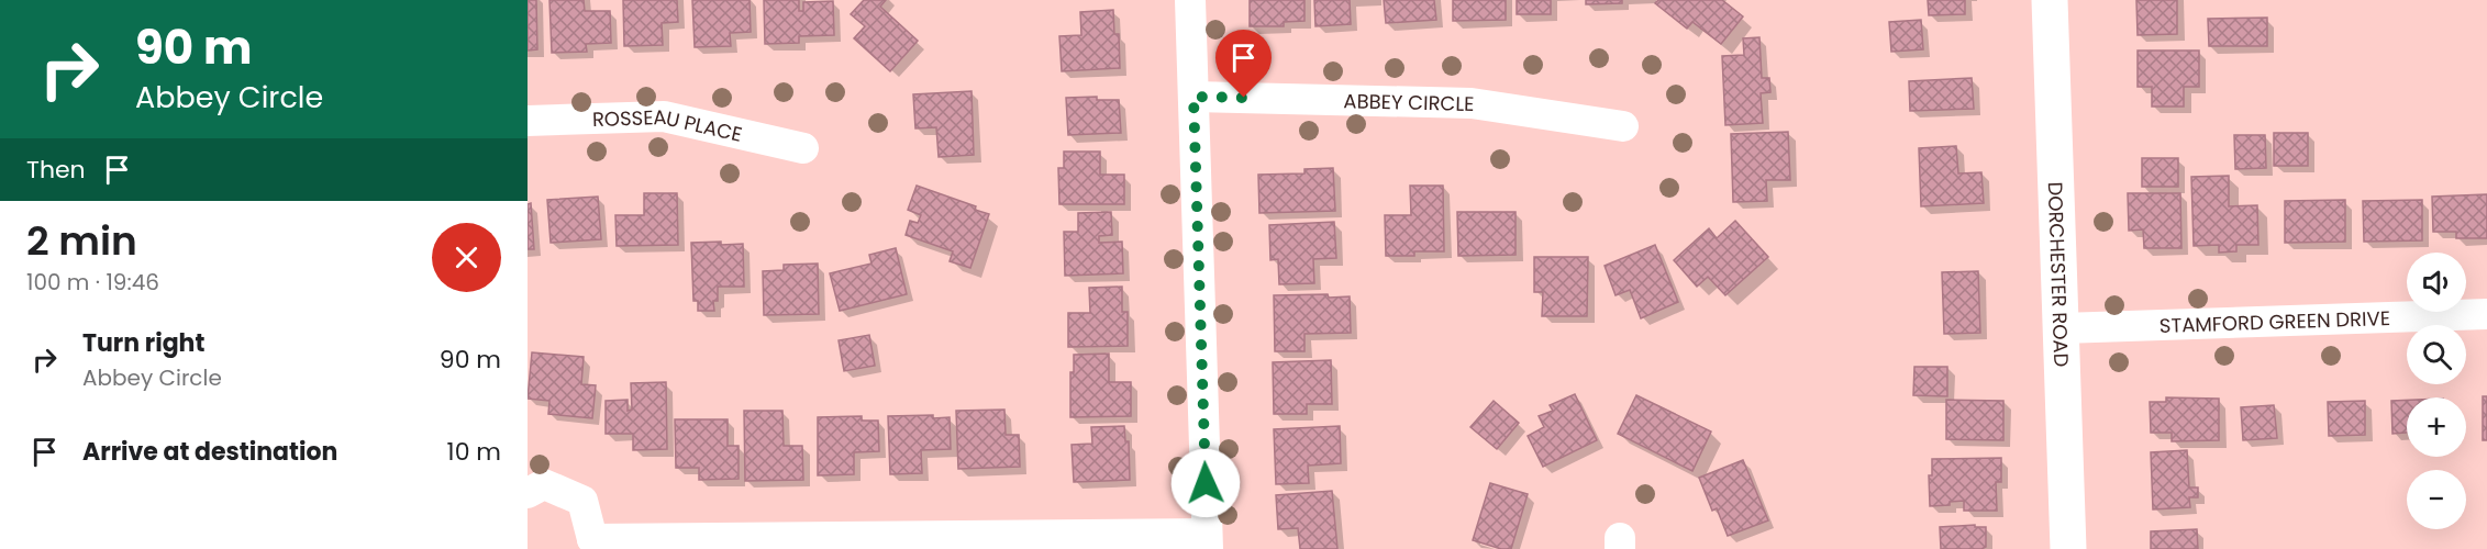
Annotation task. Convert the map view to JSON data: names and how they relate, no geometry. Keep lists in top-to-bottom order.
{
  "streets": {
    "main road": ["DORCHESTER ROAD"],
    "street": ["ABBEY CIRCLE", "ROSSEAU PLACE", "STAMFORD GREEN DRIVE"]
  },
  "crossings": [
    ["DORCHESTER ROAD", "STAMFORD GREEN DRIVE"]
  ],
  "page": {
    "turn": ["90 m", "Abbey Circle"],
    "then": "Then",
    "heading": ["2 min", "100 m · 19:46"],
    "map_buttons": ["+", "−"],
    "list": [
      {
        "name": "Turn right",
        "note": "Abbey Circle",
        "value": "90 m"
      },
      {
        "name": "Arrive at destination",
        "value": "10 m"
      }
    ]
  }
}
